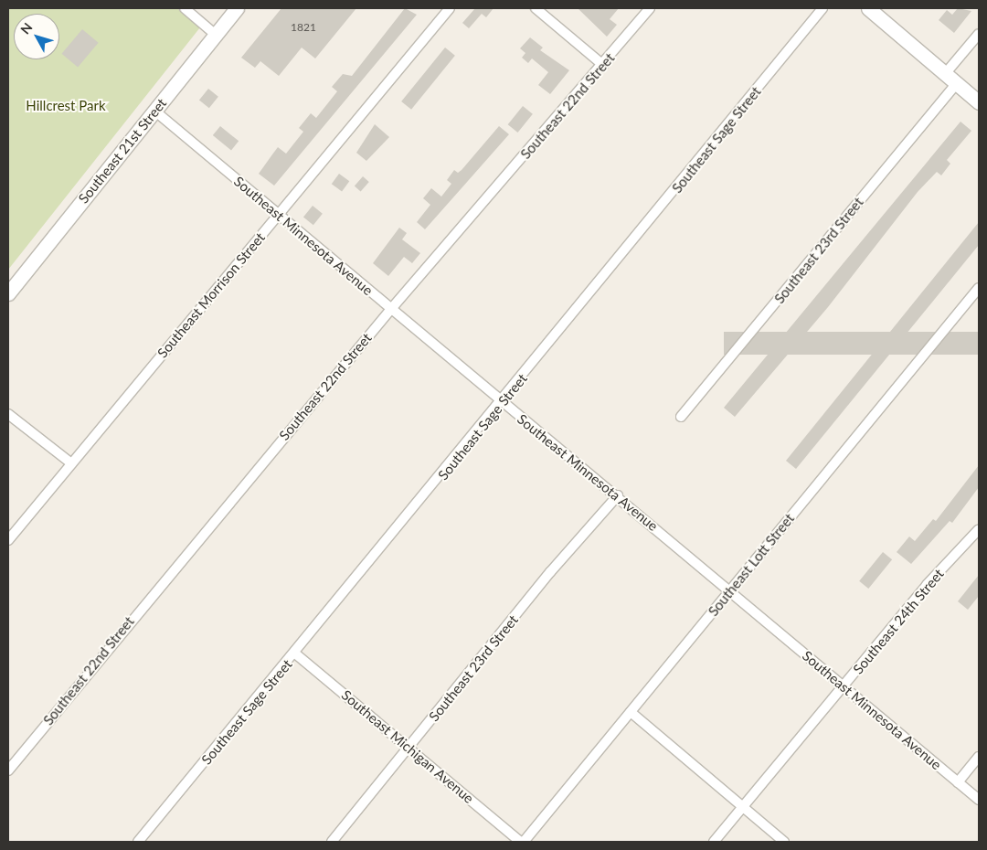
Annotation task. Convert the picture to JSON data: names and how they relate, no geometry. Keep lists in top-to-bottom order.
{
  "streets": {
    "main road": ["Southeast 21st Street"],
    "street": [
      "Southeast 22nd Street",
      "Southeast Sage Street",
      "Southeast Minnesota Avenue",
      "Southeast 23rd Street",
      "Southeast Morrison Street",
      "Southeast Lott Street",
      "Southeast 24th Street",
      "Southeast Michigan Avenue"
    ]
  },
  "crossings": [
    ["Southeast 22nd Street", "Southeast Minnesota Avenue"],
    ["Southeast Sage Street", "Southeast Minnesota Avenue"],
    ["Southeast Sage Street", "Southeast Michigan Avenue"],
    ["Southeast 21st Street", "Southeast Minnesota Avenue"],
    ["Southeast Minnesota Avenue", "Southeast 23rd Street"],
    ["Southeast Minnesota Avenue", "Southeast Morrison Street"],
    ["Southeast Minnesota Avenue", "Southeast Lott Street"],
    ["Southeast Minnesota Avenue", "Southeast 24th Street"],
    ["Southeast 23rd Street", "Southeast Michigan Avenue"]
  ],
  "parks": ["Hillcrest Park"],
  "house_numbers": ["1821"],
  "north": "top left"
}
